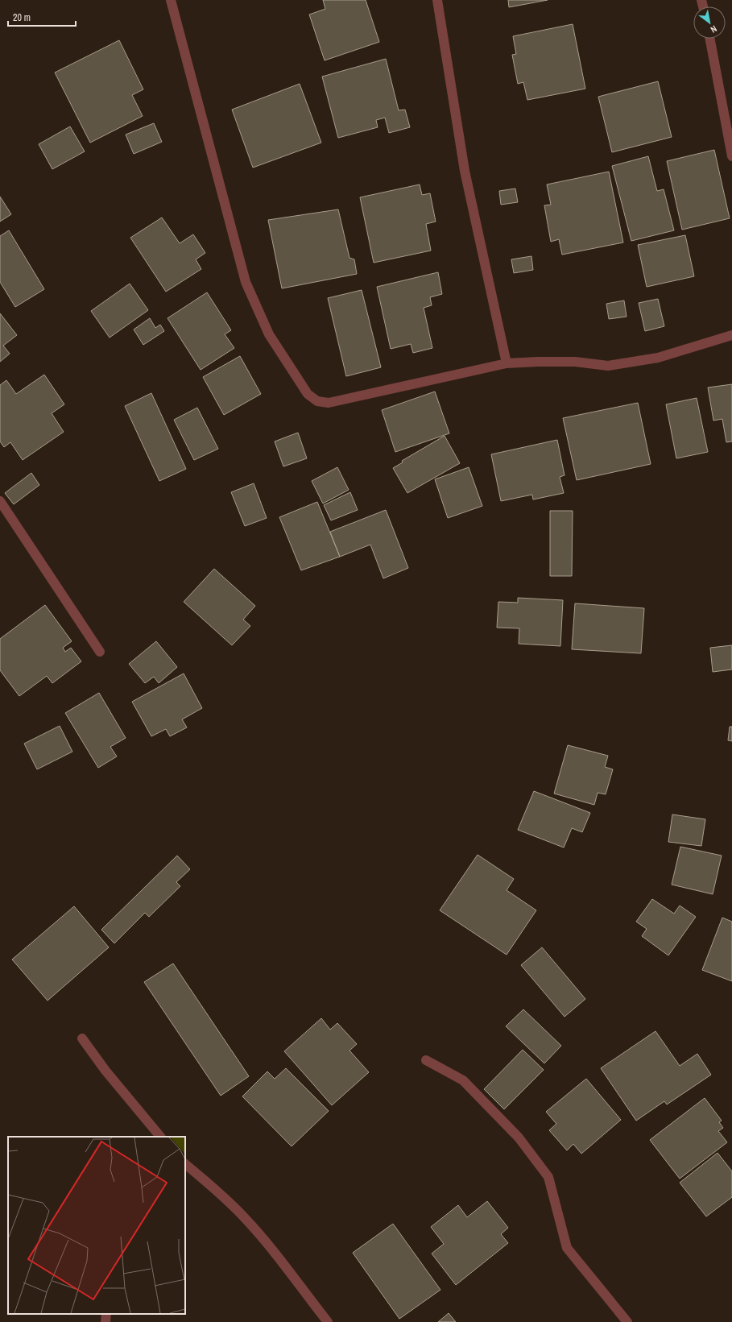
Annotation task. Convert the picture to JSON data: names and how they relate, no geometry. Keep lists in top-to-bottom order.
{
  "scale_bar": "20 m",
  "north": "bottom right"
}
